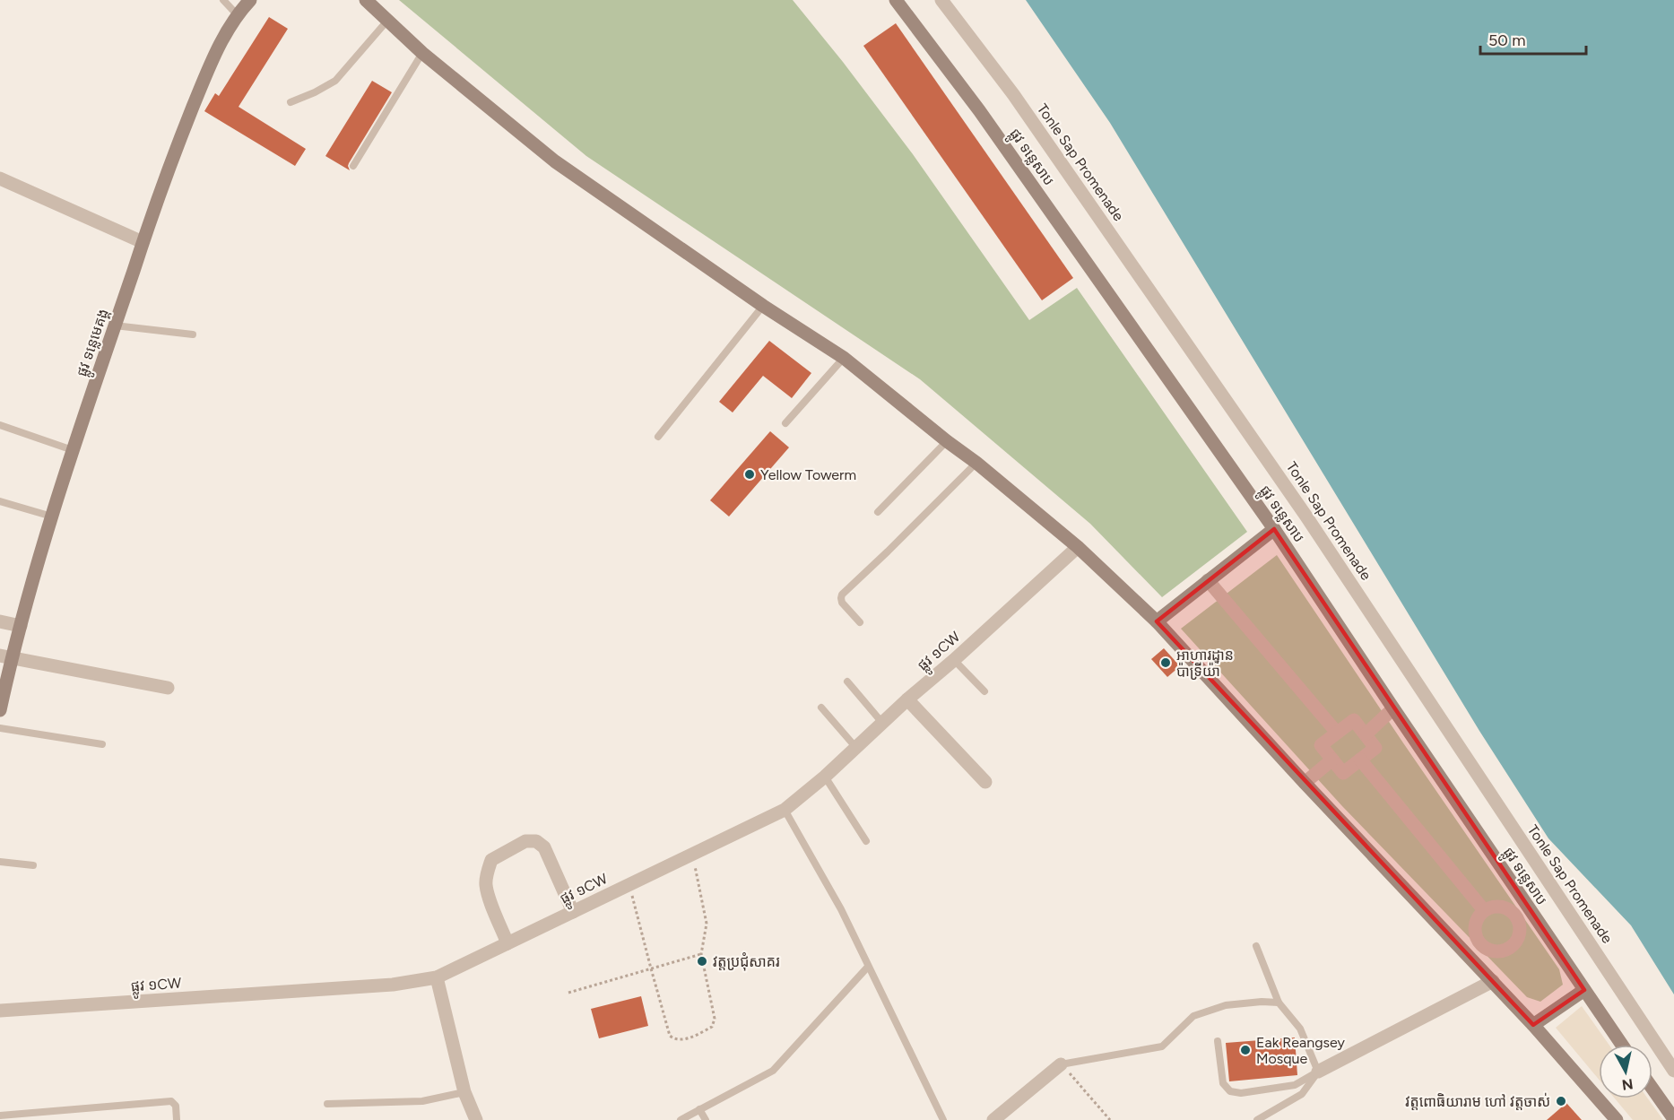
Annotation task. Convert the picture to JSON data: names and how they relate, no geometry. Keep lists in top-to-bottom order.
{
  "streets": {
    "street": [
      "ផ្លូវ ទន្លេសាប",
      "Tonle Sap Promenade",
      "ផ្លូវ ទន្លេមេគង្គ",
      "ផ្លូវ ១CW"
    ]
  },
  "places": [
    "Yellow Towerm",
    "អាហារដ្ឋាន ប៉ាទ្រីយ៉ា",
    "វត្តប្រជុំសាគរ",
    "Eak Reangsey Mosque",
    "វត្តពោធិយារាម ហៅ វត្តចាស់"
  ],
  "scale_bar": "50 m",
  "north": "bottom"
}
